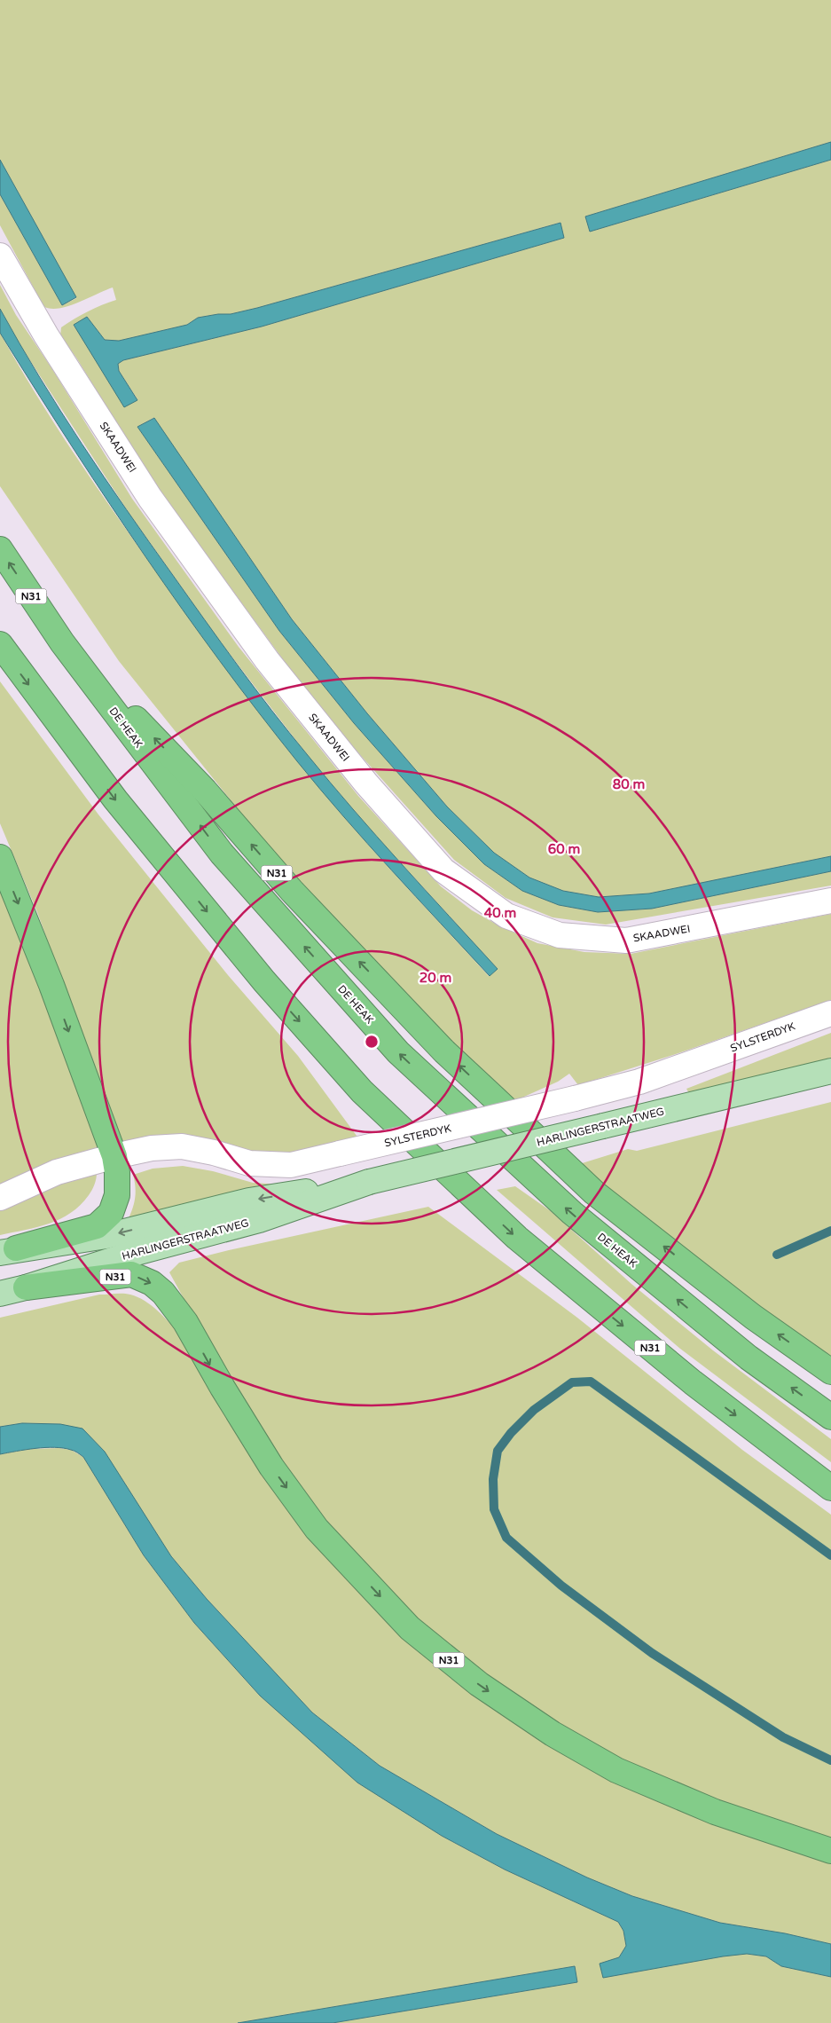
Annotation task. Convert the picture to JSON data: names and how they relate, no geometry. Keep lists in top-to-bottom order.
{
  "streets": {
    "highway": ["N31", "DE HEAK"],
    "main road": ["HARLINGERSTRAATWEG"],
    "street": ["SKAADWEI", "SYLSTERDYK"]
  },
  "crossings": [
    ["N31", "DE HEAK"],
    ["N31", "HARLINGERSTRAATWEG"]
  ],
  "rings": [
    "80 m",
    "60 m",
    "40 m",
    "20 m"
  ]
}
